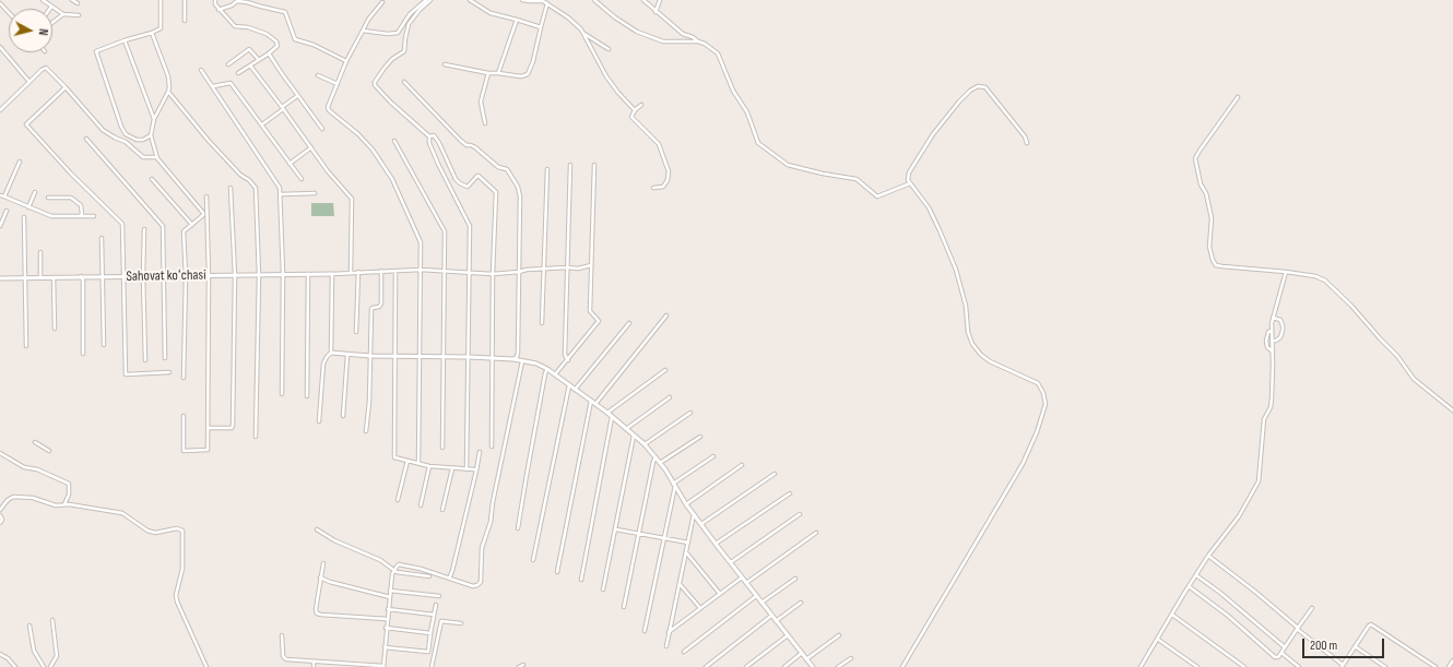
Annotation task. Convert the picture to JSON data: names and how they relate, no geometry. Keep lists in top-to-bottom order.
{
  "streets": {
    "street": ["Sahovat koʻchasi"]
  },
  "scale_bar": "200 m",
  "north": "right"
}
